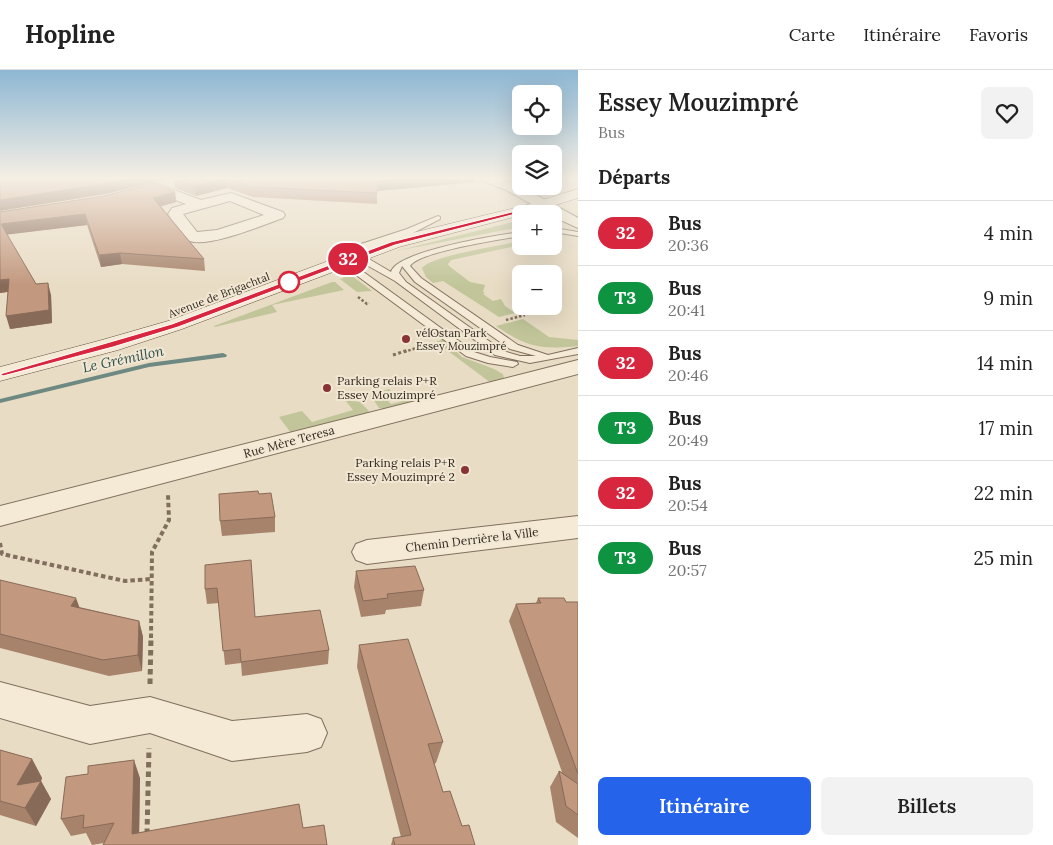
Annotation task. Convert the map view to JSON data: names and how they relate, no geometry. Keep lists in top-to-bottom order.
{
  "streets": {
    "main road": ["Avenue de Brigachtal"],
    "street": ["Rue Mère Teresa", "Chemin Derrière la Ville"]
  },
  "water": ["Le Grémillon"],
  "places": ["vélOstan Park Essey Mouzimpré", "Parking relais P+R Essey Mouzimpré", "Parking relais P+R Essey Mouzimpré 2"],
  "lines": ["bus line 32"],
  "page": {
    "header": "Hopline",
    "nav": ["Carte", "Itinéraire", "Favoris"],
    "on_map": "32",
    "heading": [
      ["Essey Mouzimpré", "Bus"],
      "Départs"
    ],
    "map_buttons": ["+", "−"],
    "list": [
      {
        "mark": "32",
        "name": "Bus",
        "note": "20:36",
        "value": "4 min"
      },
      {
        "mark": "T3",
        "name": "Bus",
        "note": "20:41",
        "value": "9 min"
      },
      {
        "mark": "32",
        "name": "Bus",
        "note": "20:46",
        "value": "14 min"
      },
      {
        "mark": "T3",
        "name": "Bus",
        "note": "20:49",
        "value": "17 min"
      },
      {
        "mark": "32",
        "name": "Bus",
        "note": "20:54",
        "value": "22 min"
      },
      {
        "mark": "T3",
        "name": "Bus",
        "note": "20:57",
        "value": "25 min"
      }
    ],
    "buttons": ["Itinéraire", "Billets"]
  }
}
